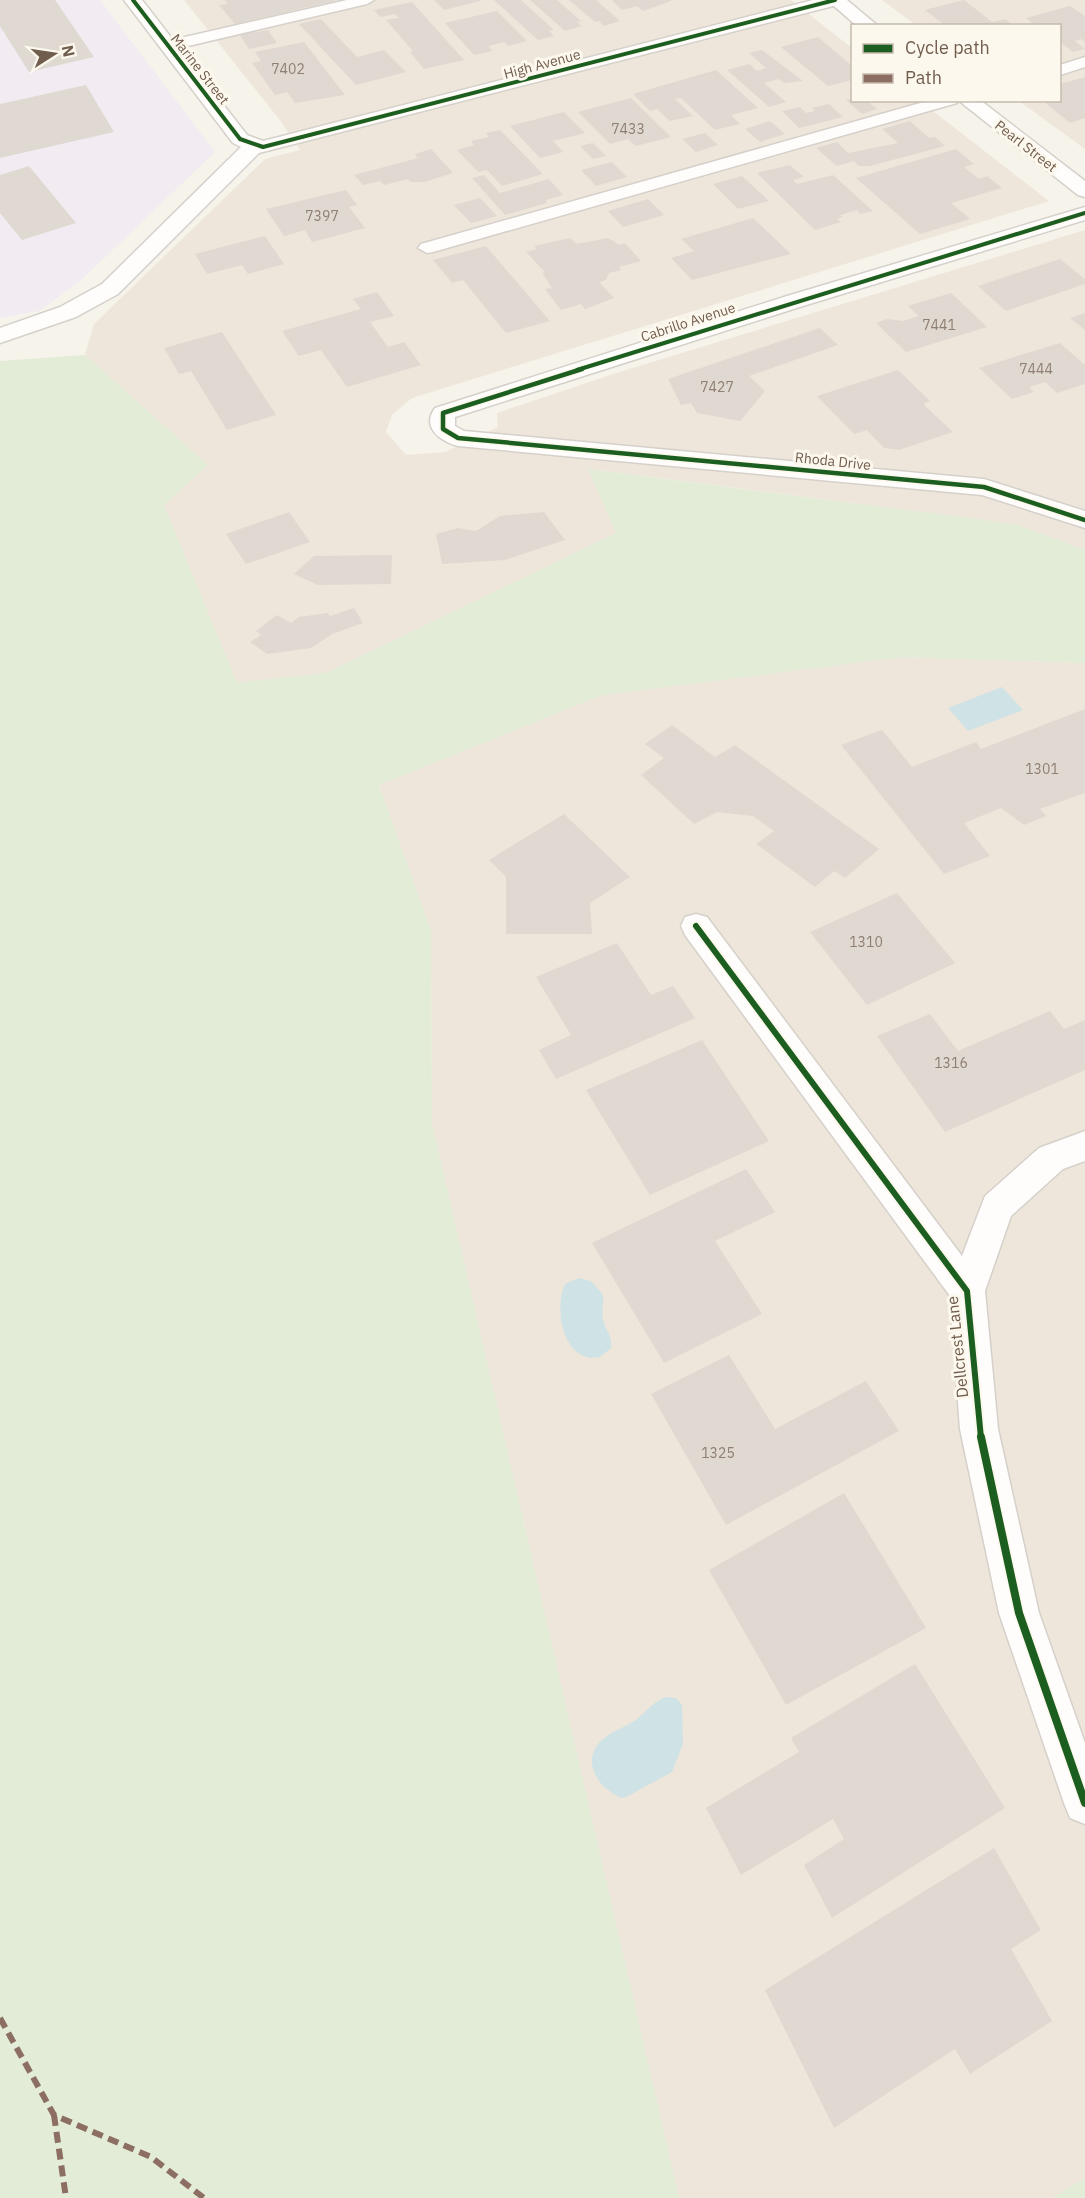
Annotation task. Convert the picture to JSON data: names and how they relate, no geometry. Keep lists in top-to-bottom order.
{
  "streets": {
    "street": [
      "High Avenue",
      "Marine Street",
      "Pearl Street",
      "Cabrillo Avenue",
      "Rhoda Drive",
      "Dellcrest Lane"
    ]
  },
  "crossings": [
    ["High Avenue", "Marine Street"],
    ["Cabrillo Avenue", "Rhoda Drive"]
  ],
  "house_numbers": [
    "7402",
    "7433",
    "7397",
    "7441",
    "7444",
    "7427",
    "1301",
    "1310",
    "1316",
    "1325"
  ],
  "legend": ["Cycle path", "Path"],
  "north": "right"
}
